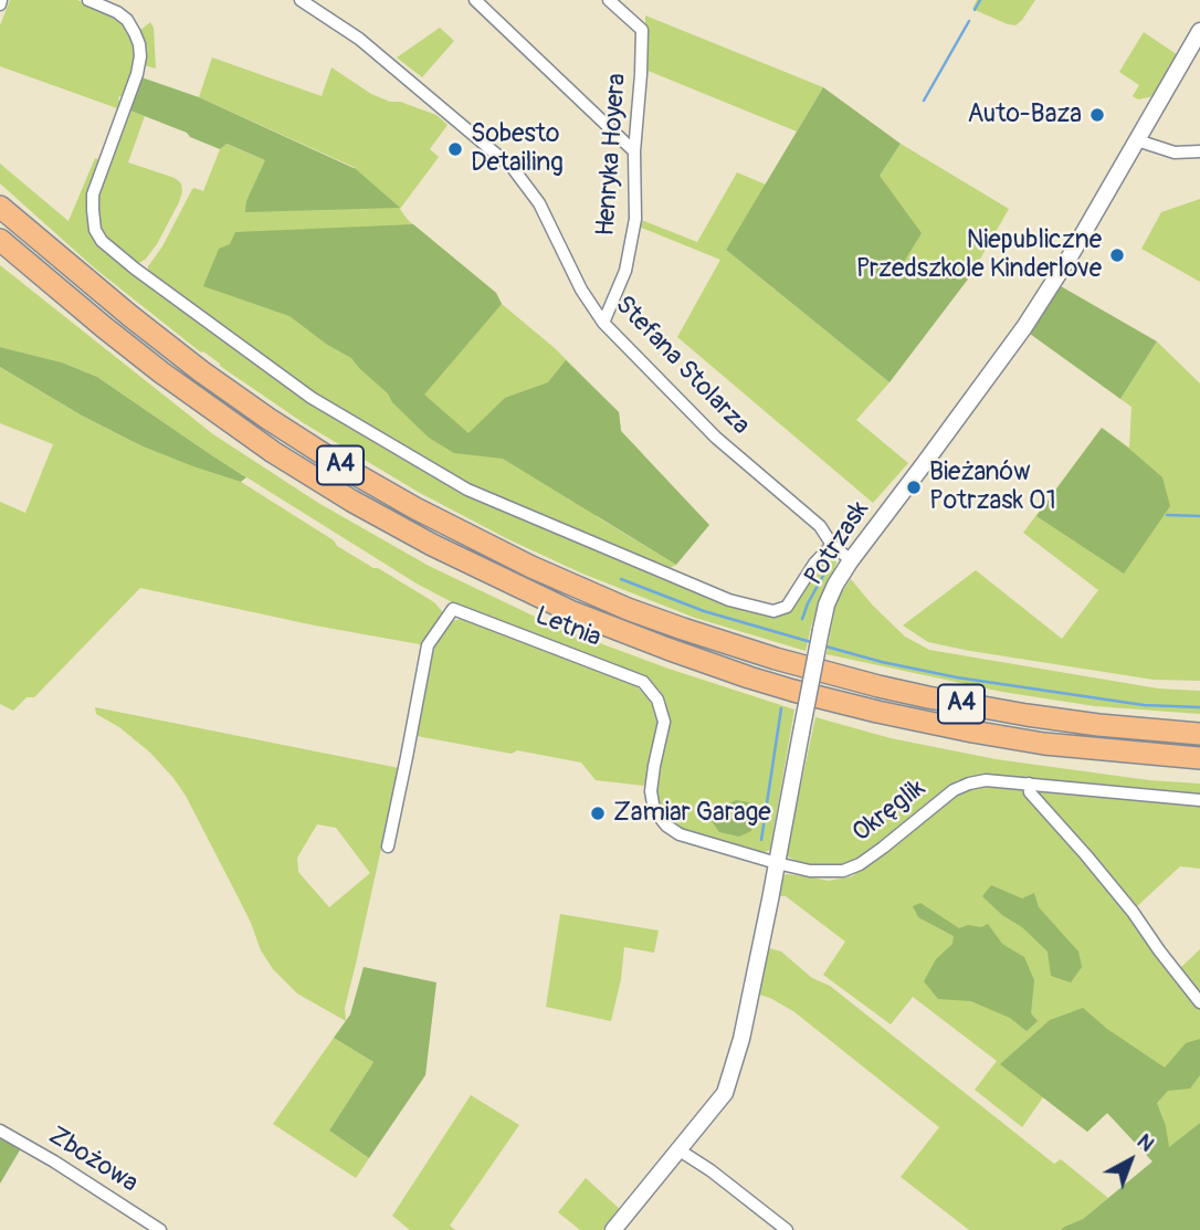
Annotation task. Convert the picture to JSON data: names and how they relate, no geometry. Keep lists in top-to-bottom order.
{
  "streets": {
    "highway": ["A4"],
    "street": [
      "Henryka Hoyera",
      "Stefana Stolarza",
      "Potrzask",
      "Letnia",
      "Okręglik",
      "Zbożowa"
    ]
  },
  "crossings": [
    ["Henryka Hoyera", "Stefana Stolarza"],
    ["Stefana Stolarza", "Potrzask"],
    ["Potrzask", "Letnia"],
    ["Potrzask", "Okręglik"],
    ["Letnia", "Okręglik"]
  ],
  "places": [
    "Auto-Baza",
    "Sobesto Detailing",
    "Niepubliczne Przedszkole Kinderlove",
    "Bieżanów Potrzask 01",
    "Zamiar Garage"
  ],
  "north": "top right"
}
